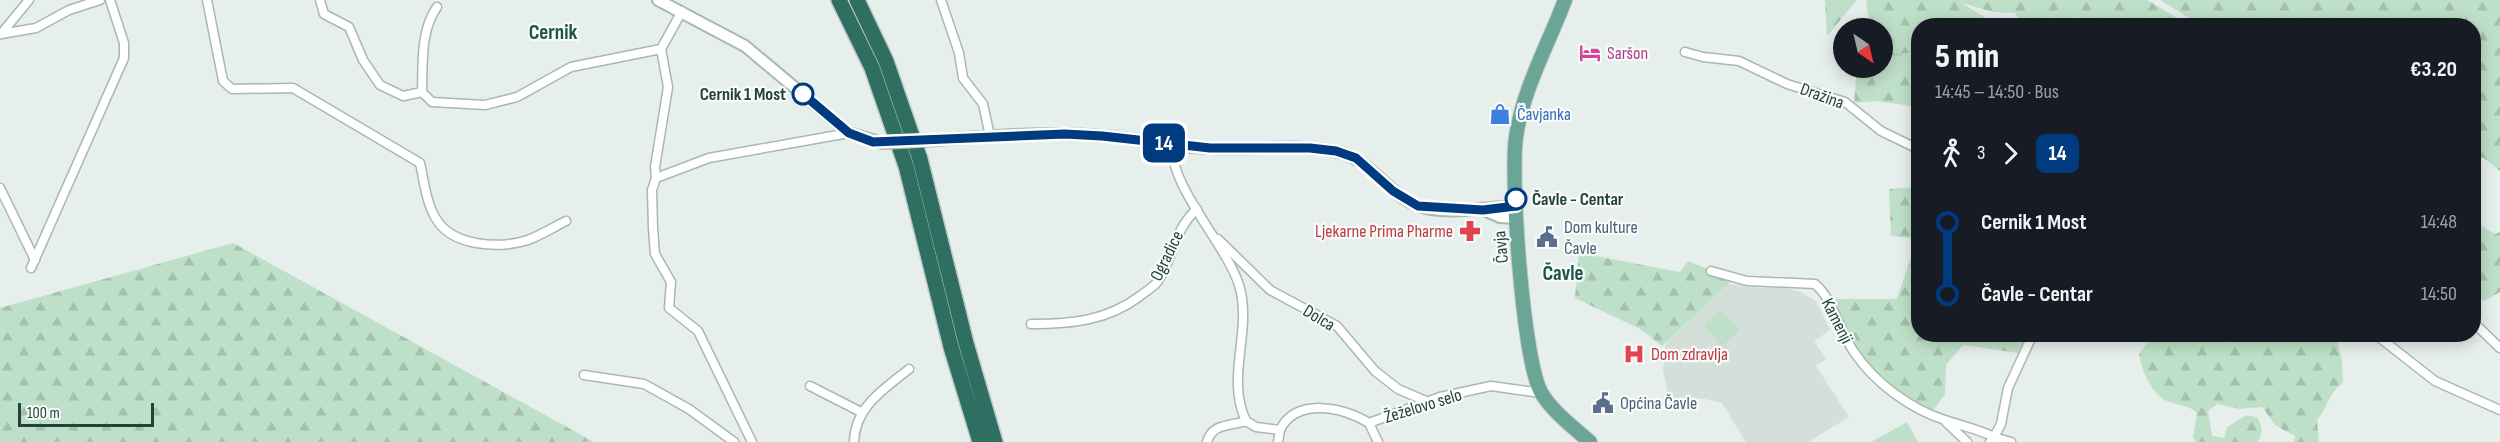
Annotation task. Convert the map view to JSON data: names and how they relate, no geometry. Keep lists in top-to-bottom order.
{
  "streets": {
    "main road": ["Čavja"],
    "street": [
      "Dražina",
      "Ogradice",
      "Dolca",
      "Kamenji",
      "Žeželovo selo"
    ]
  },
  "crossings": [
    ["Čavja", "Žeželovo selo"],
    ["Dolca", "Žeželovo selo"]
  ],
  "districts": ["Cernik", "Čavle"],
  "places": {
    "hotel": ["Saršon"],
    "other": ["Cernik 1 Most", "Čavle - Centar"],
    "shop": ["Čavjanka"],
    "pharmacy": ["Ljekarne Prima Pharme"],
    "public building": ["Dom kulture Čavle", "Općina Čavle"],
    "hospital": ["Dom zdravlja"]
  },
  "lines": ["bus line 14"],
  "scale_bar": "100 m",
  "north": "bottom right",
  "page": {
    "on_map": "14",
    "heading": ["5 min", "14:45 – 14:50 · Bus", "€3.20"],
    "legs": ["3", "14"],
    "list": [
      {
        "name": "Cernik 1 Most",
        "value": "14:48"
      },
      {
        "name": "Čavle - Centar",
        "value": "14:50"
      }
    ],
    "scale": "100 m"
  }
}
